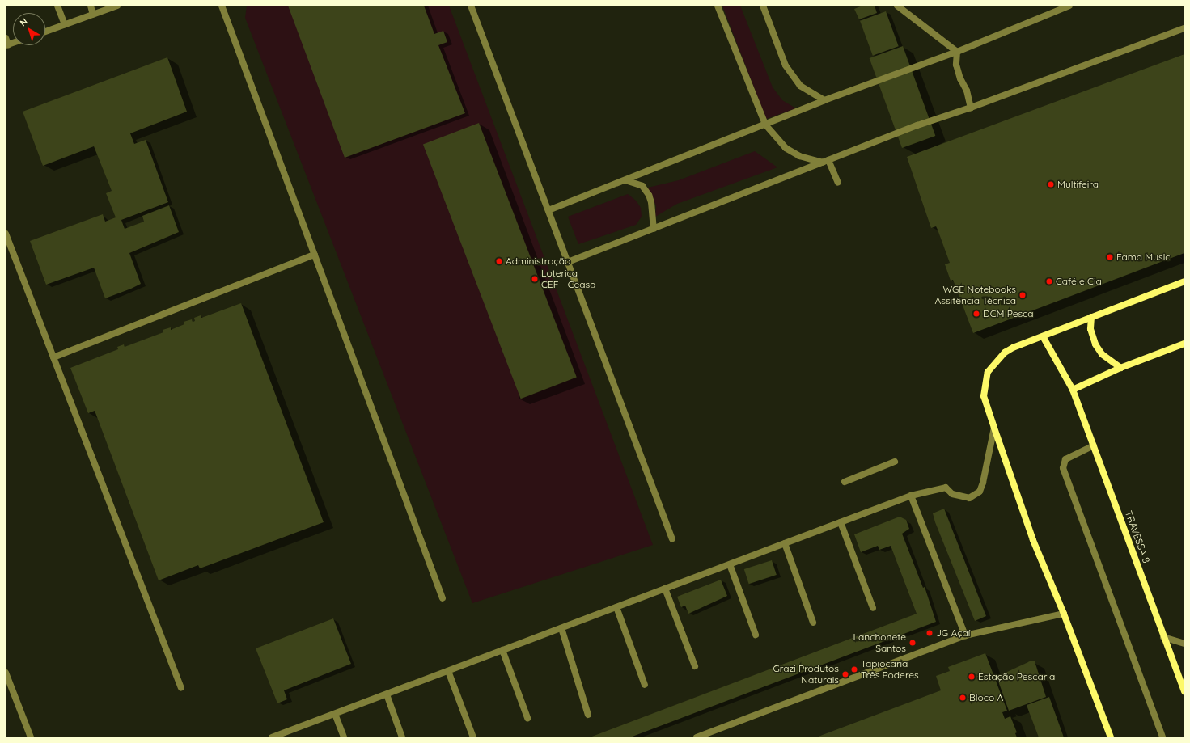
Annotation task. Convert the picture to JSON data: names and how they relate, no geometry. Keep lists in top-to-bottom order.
{
  "streets": {
    "main road": ["TRAVESSA 8"]
  },
  "places": [
    "Multifeira",
    "Fama Music",
    "Administração",
    "Loterica CEF - Ceasa",
    "Café e Cia",
    "WGE Notebooks Assitência Técnica",
    "DCM Pesca",
    "JG Açaí",
    "Lanchonete Santos",
    "Tapiocaria Três Poderes",
    "Grazi Produtos Naturais",
    "Estação Pescaria",
    "Bloco A"
  ],
  "north": "top left"
}
